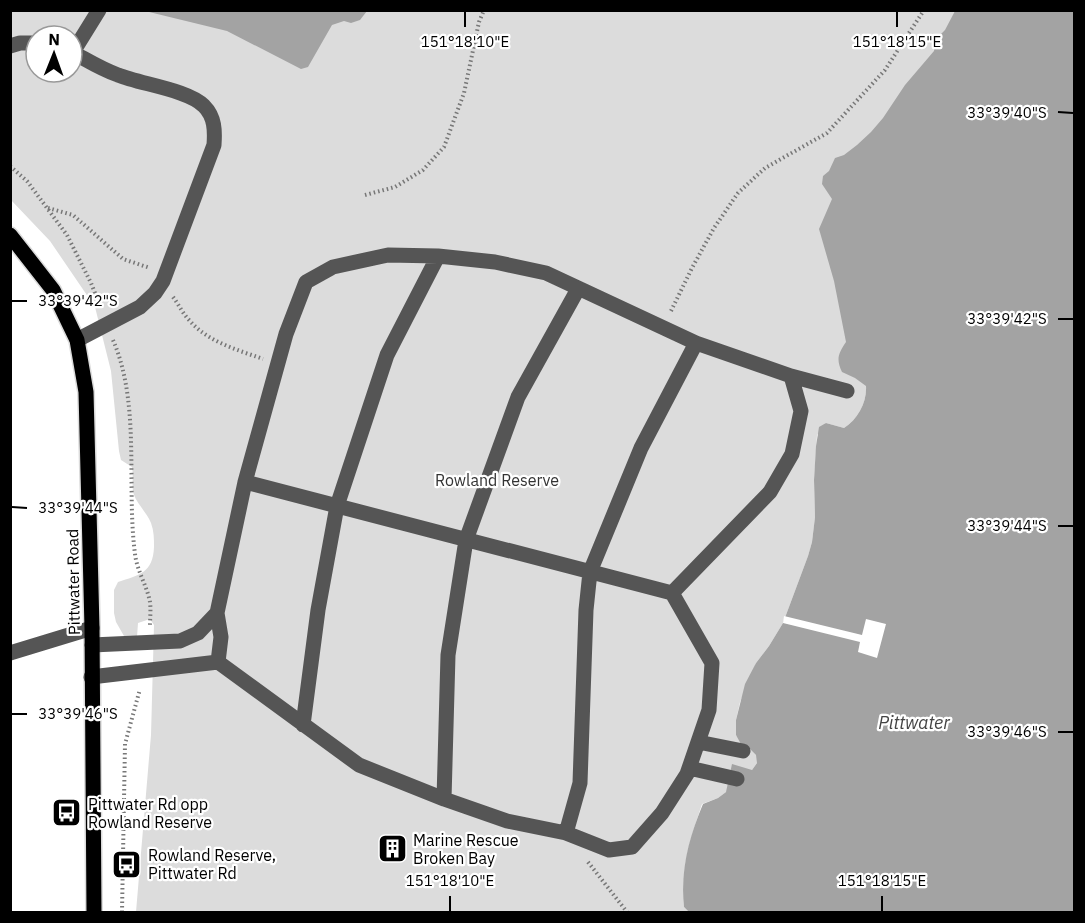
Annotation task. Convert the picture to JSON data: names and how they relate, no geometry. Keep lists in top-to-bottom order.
{
  "streets": {
    "main road": ["Pittwater Road"]
  },
  "water": ["Pittwater"],
  "parks": ["Rowland Reserve"],
  "places": {
    "bus stop": ["Pittwater Rd opp Rowland Reserve", "Rowland Reserve, Pittwater Rd"],
    "building": ["Marine Rescue Broken Bay"]
  },
  "north": "top",
  "coordinates": [
    "151°18'10\"E",
    "151°18'15\"E",
    "33°39'40\"S",
    "33°39'42\"S",
    "33°39'44\"S",
    "33°39'46\"S"
  ]
}
